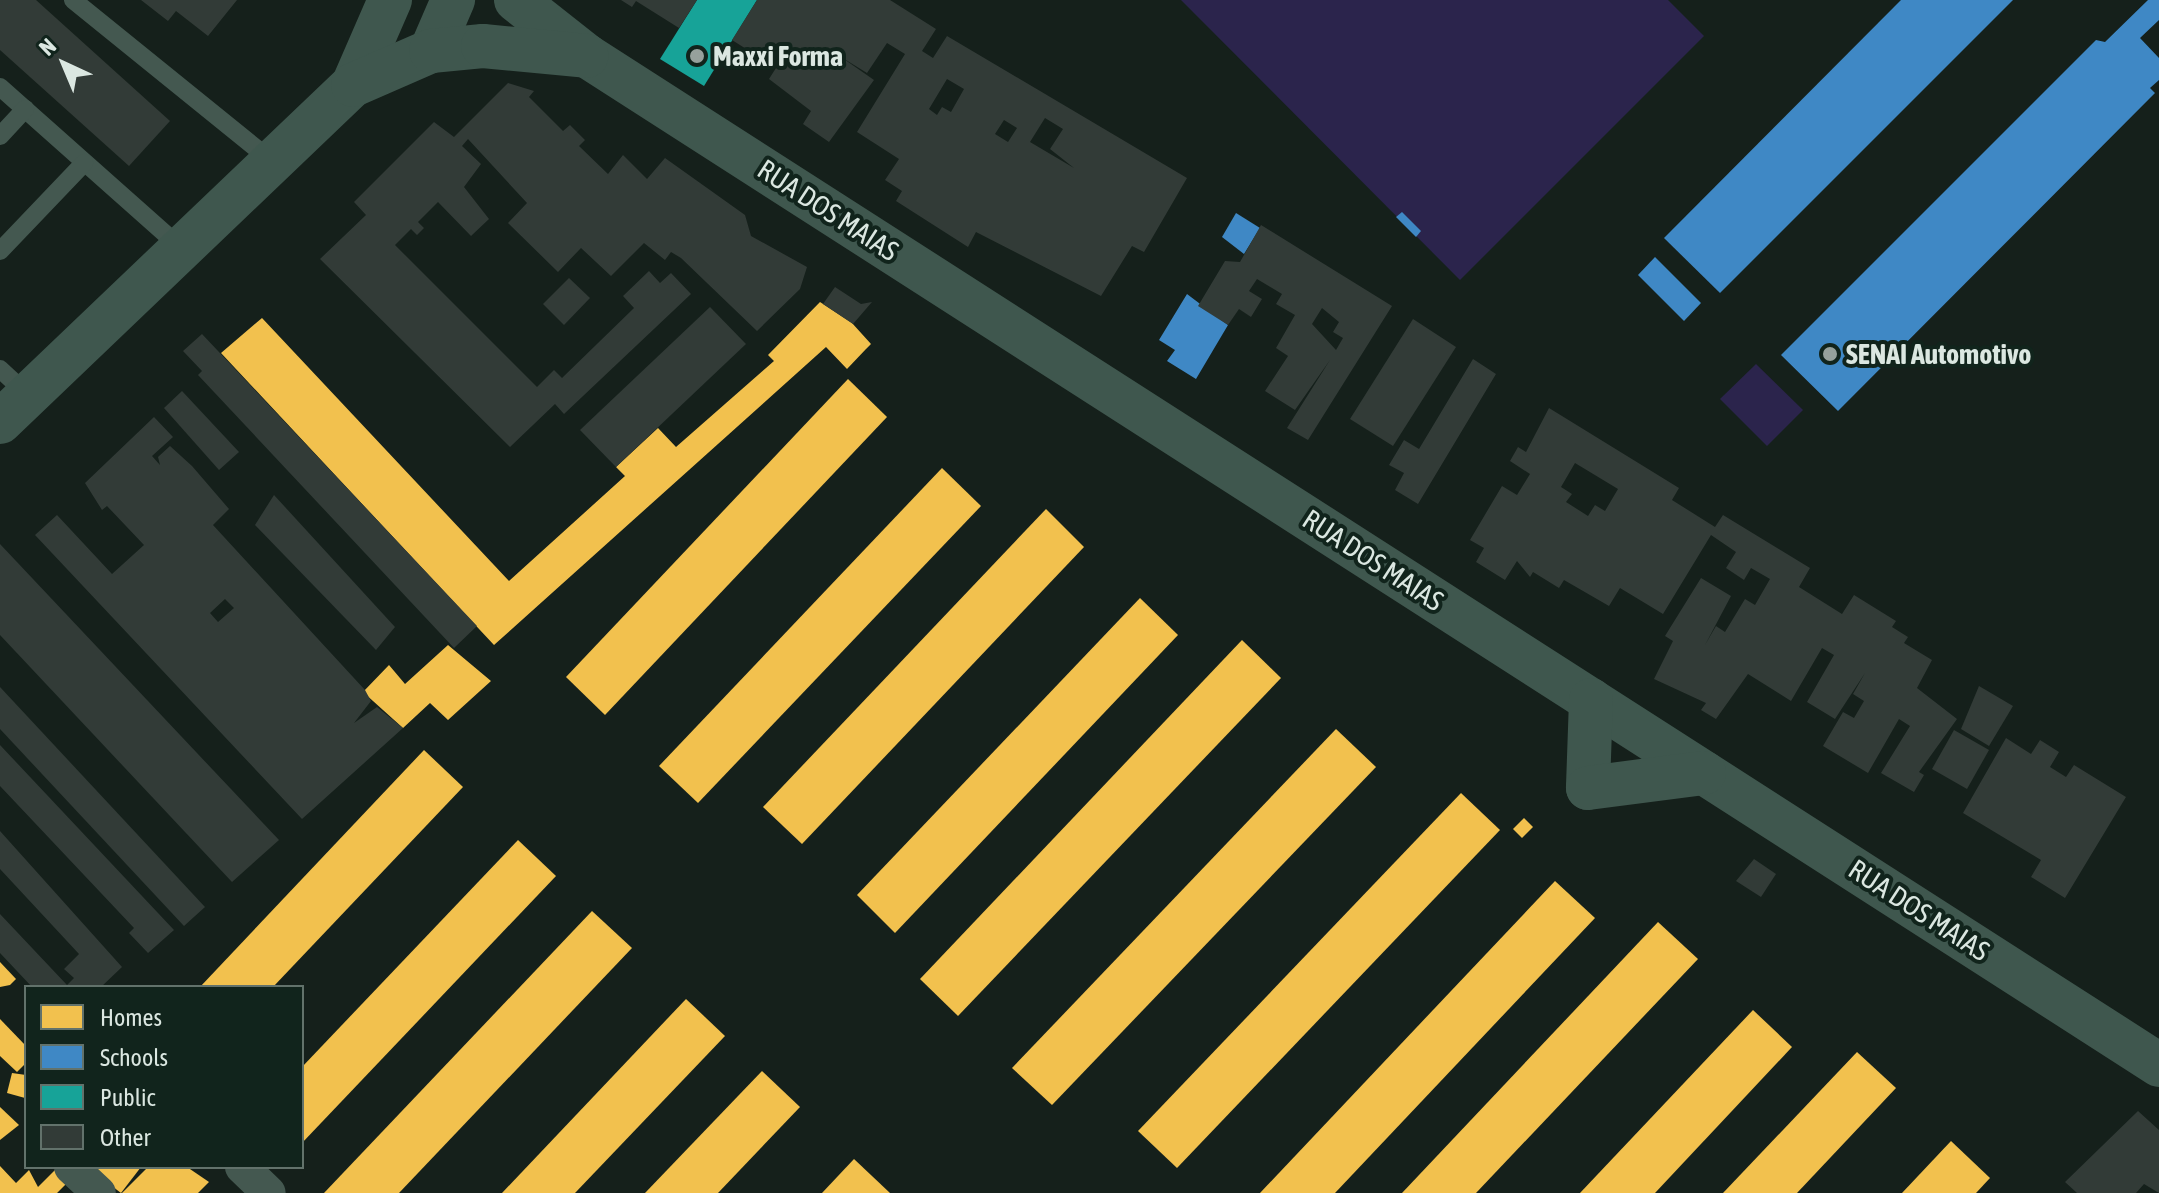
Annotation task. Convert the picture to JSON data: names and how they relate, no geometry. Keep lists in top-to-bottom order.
{
  "streets": {
    "main road": ["RUA DOS MAIAS"]
  },
  "places": ["Maxxi Forma", "SENAI Automotivo"],
  "legend": [
    "Homes",
    "Schools",
    "Public",
    "Other"
  ],
  "north": "top left"
}
